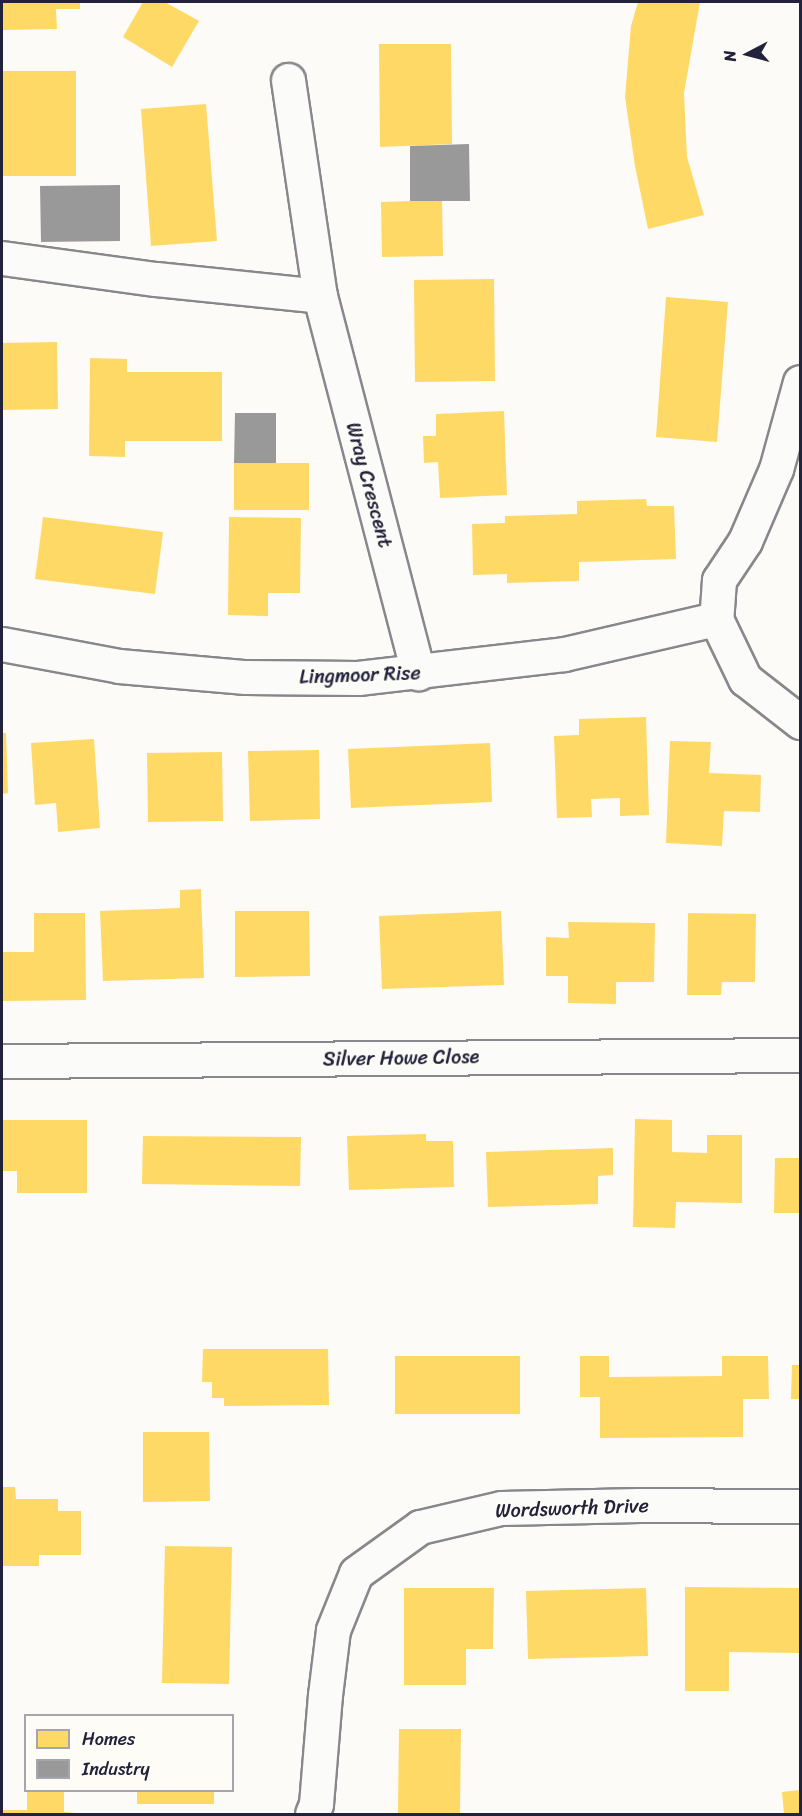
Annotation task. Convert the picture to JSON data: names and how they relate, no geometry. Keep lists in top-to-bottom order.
{
  "streets": {
    "street": [
      "Wray Crescent",
      "Lingmoor Rise",
      "Silver Howe Close",
      "Wordsworth Drive"
    ]
  },
  "crossings": [
    ["Wray Crescent", "Lingmoor Rise"]
  ],
  "legend": ["Homes", "Industry"],
  "north": "left"
}
